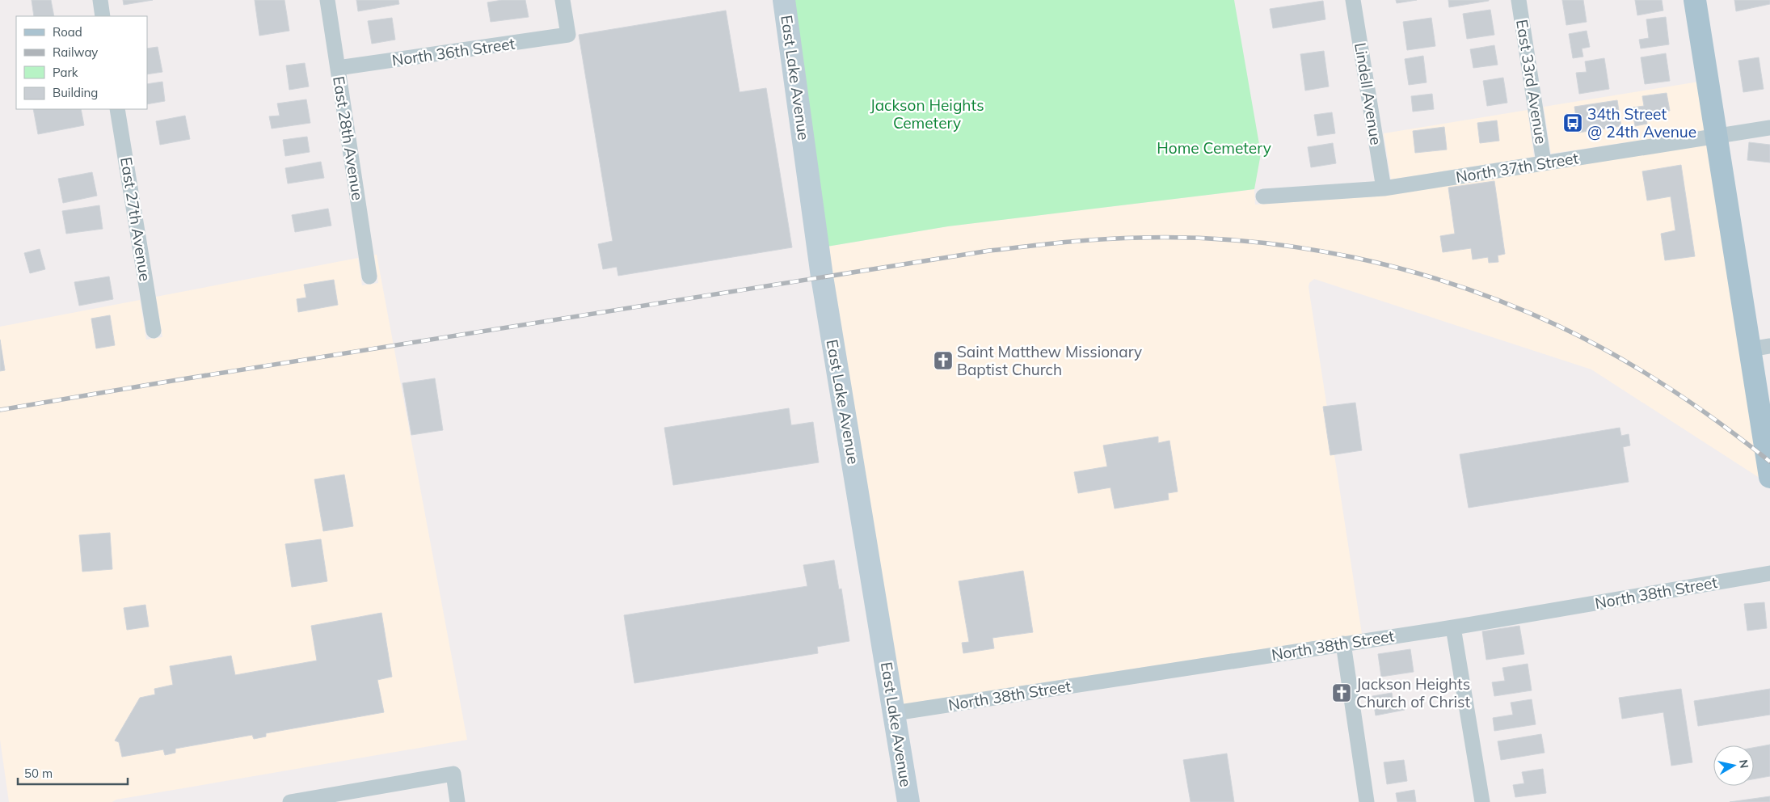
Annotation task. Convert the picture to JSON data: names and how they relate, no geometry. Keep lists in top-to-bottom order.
{
  "streets": {
    "street": [
      "North 36th Street",
      "East Lake Avenue",
      "East 33rd Avenue",
      "Lindell Avenue",
      "East 28th Avenue",
      "North 37th Street",
      "East 27th Avenue",
      "North 38th Street"
    ]
  },
  "crossings": [
    ["North 36th Street", "East 28th Avenue"],
    ["East Lake Avenue", "North 38th Street"],
    ["East 33rd Avenue", "North 37th Street"],
    ["Lindell Avenue", "North 37th Street"]
  ],
  "parks": ["Jackson Heights Cemetery", "Home Cemetery"],
  "places": {
    "bus stop": ["34th Street @ 24th Avenue"],
    "church": ["Saint Matthew Missionary Baptist Church", "Jackson Heights Church of Christ"]
  },
  "legend": [
    "Road",
    "Railway",
    "Park",
    "Building"
  ],
  "scale_bar": "50 m",
  "north": "right"
}
